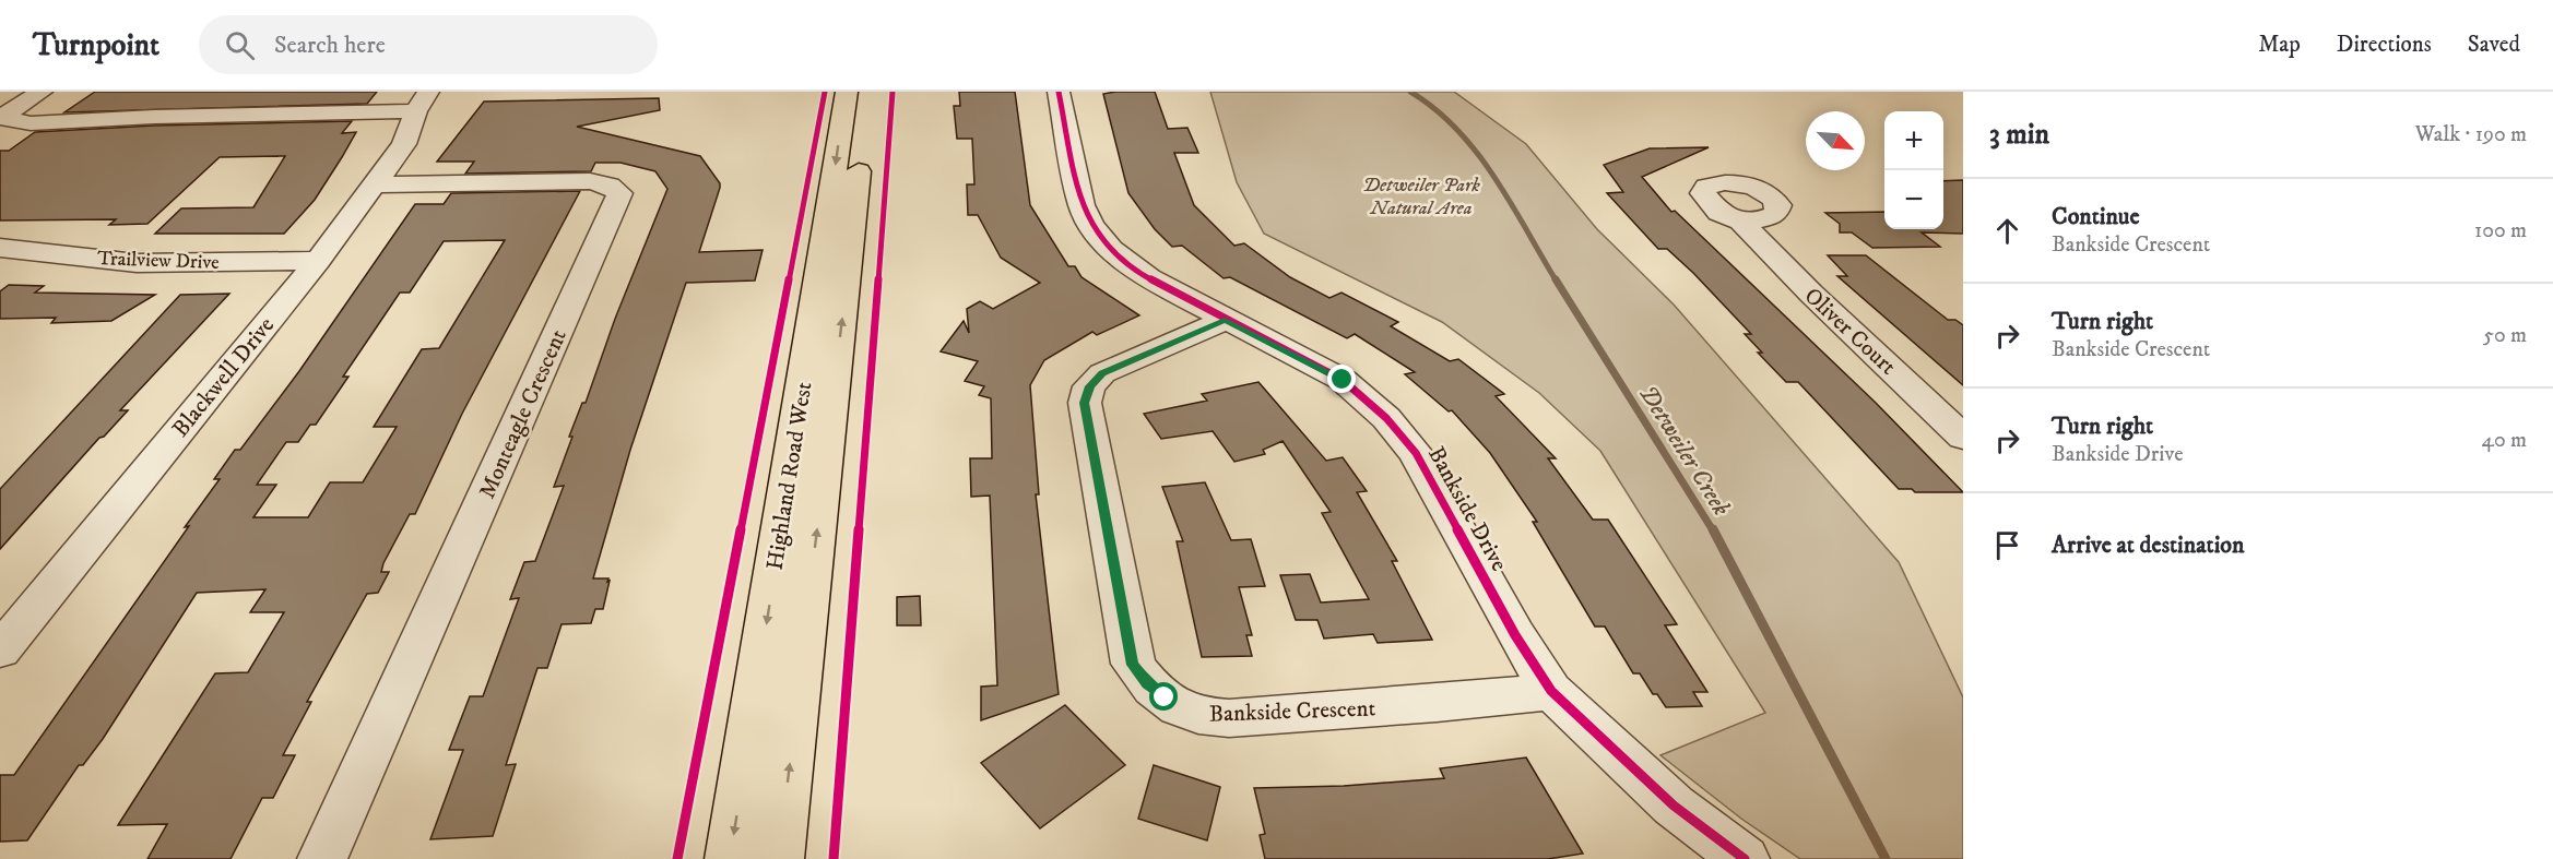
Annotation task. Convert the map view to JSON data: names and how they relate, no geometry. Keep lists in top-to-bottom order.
{
  "streets": {
    "main road": ["Highland Road West"],
    "street": [
      "Trailview Drive",
      "Oliver Court",
      "Blackwell Drive",
      "Monteagle Crescent",
      "Bankside Drive",
      "Bankside Crescent"
    ]
  },
  "crossings": [
    ["Trailview Drive", "Blackwell Drive"],
    ["Blackwell Drive", "Monteagle Crescent"],
    ["Bankside Drive", "Bankside Crescent"]
  ],
  "water": ["Detweiler Creek"],
  "parks": ["Detweiler Park Natural Area"],
  "north": "bottom right",
  "page": {
    "header": "Turnpoint",
    "search": "Search here",
    "nav": ["Map", "Directions", "Saved"],
    "heading": ["3 min", "Walk · 190 m"],
    "map_buttons": ["+", "−"],
    "list": [
      ["Continue", "Bankside Crescent", "100 m"],
      ["Turn right", "Bankside Crescent", "50 m"],
      ["Turn right", "Bankside Drive", "40 m"],
      "Arrive at destination"
    ]
  }
}
